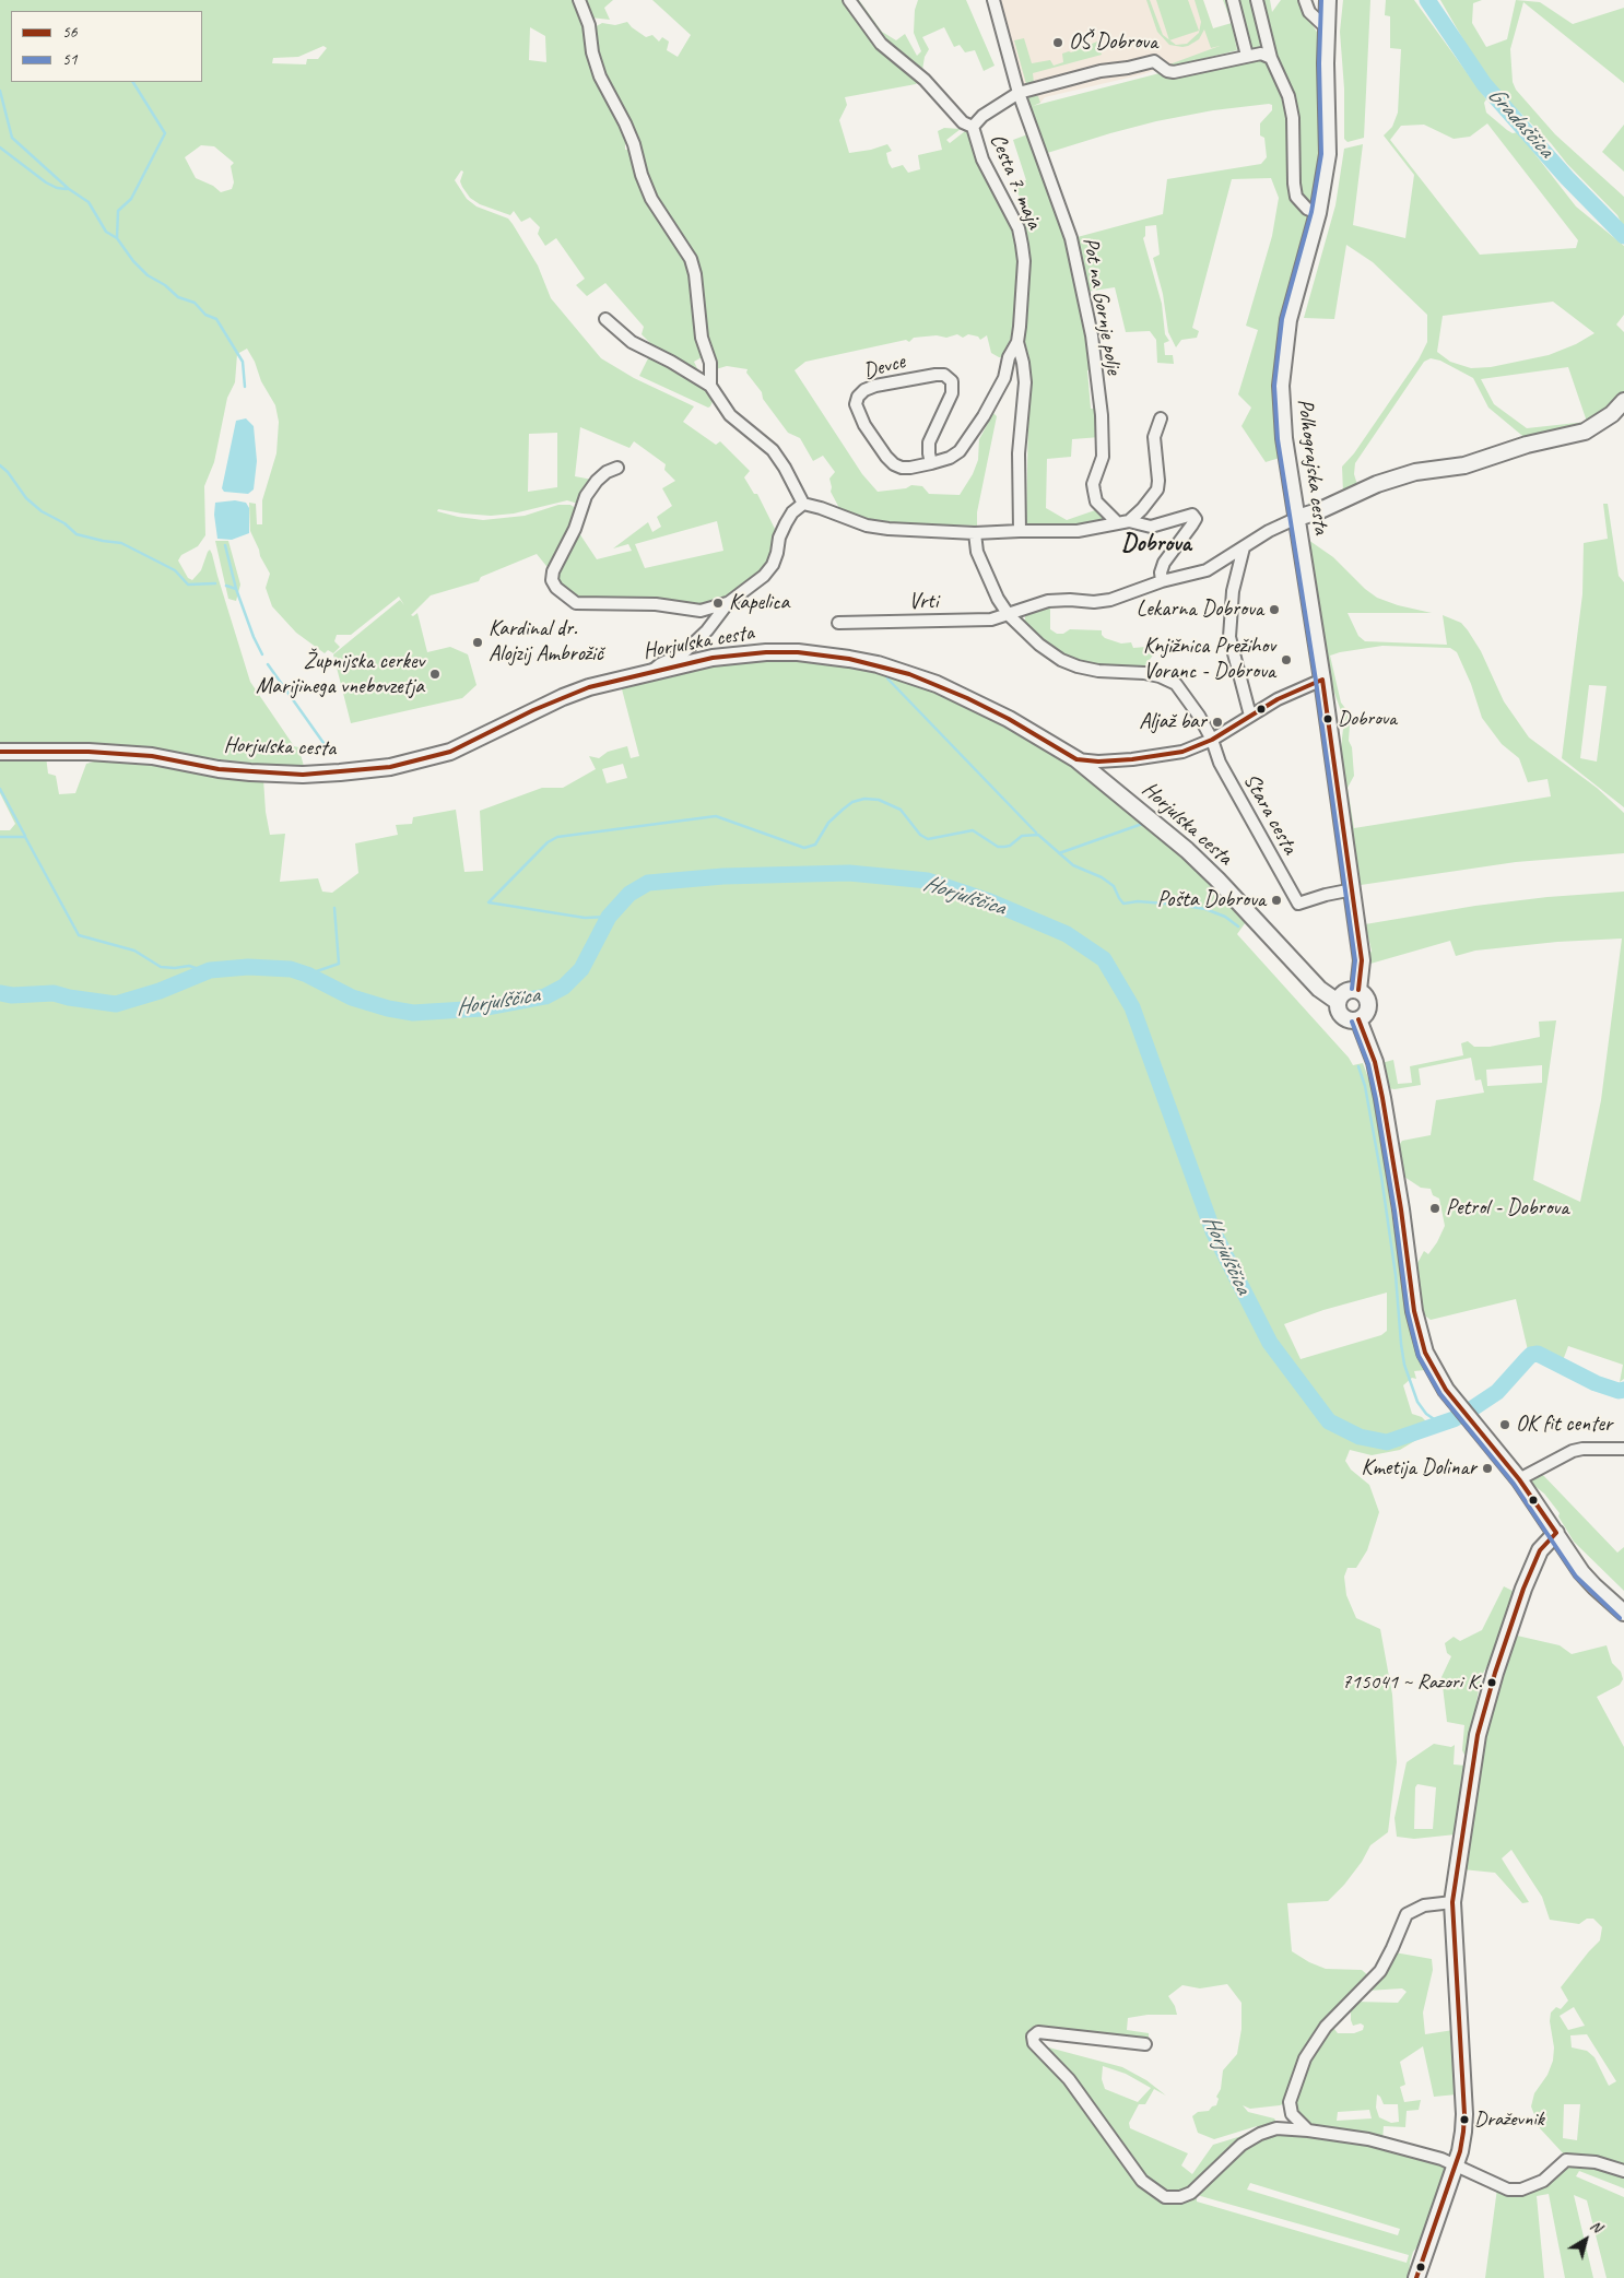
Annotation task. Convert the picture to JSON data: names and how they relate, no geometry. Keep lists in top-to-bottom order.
{
  "streets": {
    "street": [
      "Cesta 7. maja",
      "Pot na Gornje polje",
      "Devce",
      "Polhograjska cesta",
      "Vrti",
      "Horjulska cesta",
      "Stara cesta"
    ]
  },
  "crossings": [
    ["Cesta 7. maja", "Pot na Gornje polje"],
    ["Cesta 7. maja", "Devce"],
    ["Polhograjska cesta", "Horjulska cesta"],
    ["Polhograjska cesta", "Stara cesta"],
    ["Vrti", "Stara cesta"]
  ],
  "districts": ["Dobrova"],
  "water": ["Gradaščica", "Horjulščica"],
  "places": [
    "OŠ Dobrova",
    "Kapelica",
    "Lekarna Dobrova",
    "Kardinal dr. Alojzij Ambrožič",
    "Knjižnica Prežihov Voranc - Dobrova",
    "Župnijska cerkev Marijinega vnebovzetja",
    "Dobrova",
    "Aljaž bar",
    "Pošta Dobrova",
    "Petrol - Dobrova",
    "OK fit center",
    "Kmetija Dolinar",
    "715041 ~ Razori K.",
    "Draževnik"
  ],
  "lines": ["transit line 51", "transit line 56"],
  "legend": ["56", "51"],
  "north": "top right"
}
